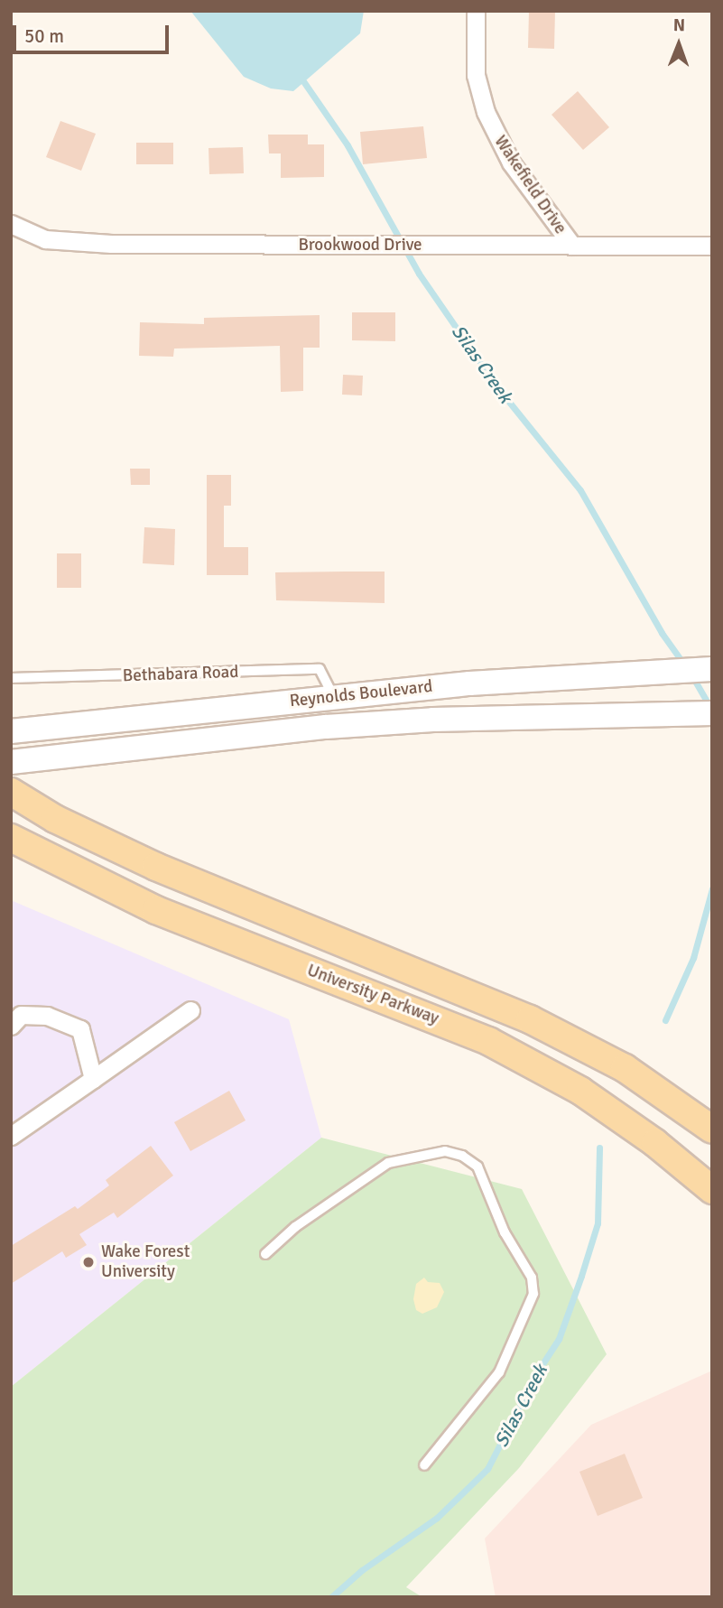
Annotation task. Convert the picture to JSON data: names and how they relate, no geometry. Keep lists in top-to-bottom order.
{
  "streets": {
    "main road": ["Reynolds Boulevard", "University Parkway"],
    "street": ["Wakefield Drive", "Brookwood Drive"],
    "lane": ["Bethabara Road"]
  },
  "crossings": [
    ["Wakefield Drive", "Brookwood Drive"],
    ["Bethabara Road", "Reynolds Boulevard"]
  ],
  "water": ["Silas Creek"],
  "places": ["Wake Forest University"],
  "scale_bar": "50 m",
  "north": "top"
}
